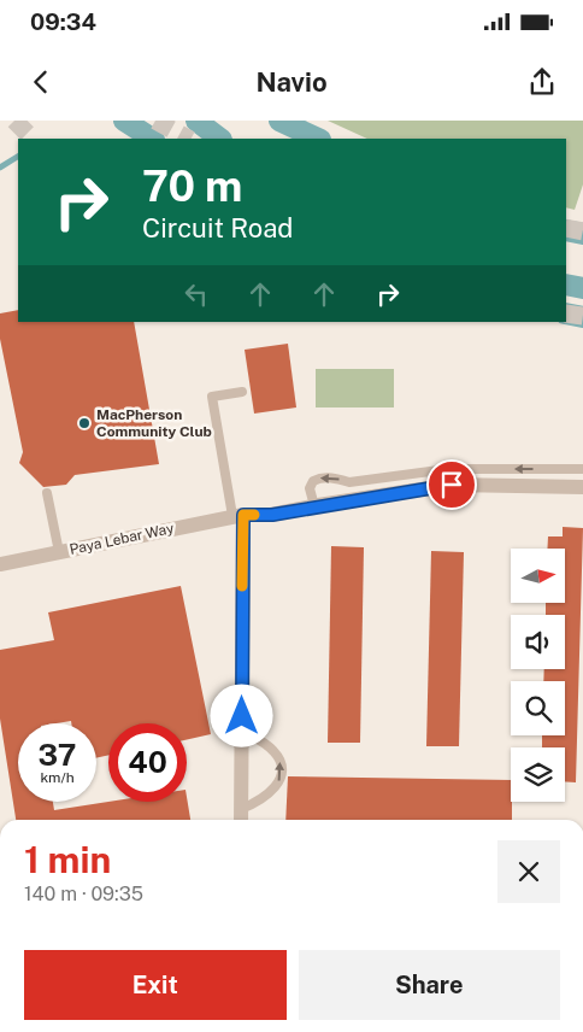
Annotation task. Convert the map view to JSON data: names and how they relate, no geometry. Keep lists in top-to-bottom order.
{
  "streets": {
    "street": ["Paya Lebar Way"]
  },
  "places": ["MacPherson Community Club"],
  "north": "right",
  "page": {
    "status": "09:34",
    "header": "Navio",
    "turn": ["70 m", "Circuit Road"],
    "speed": "37 km/h",
    "limit": "40",
    "heading": ["1 min", "140 m · 09:35"],
    "buttons": ["Exit", "Share"]
  }
}
